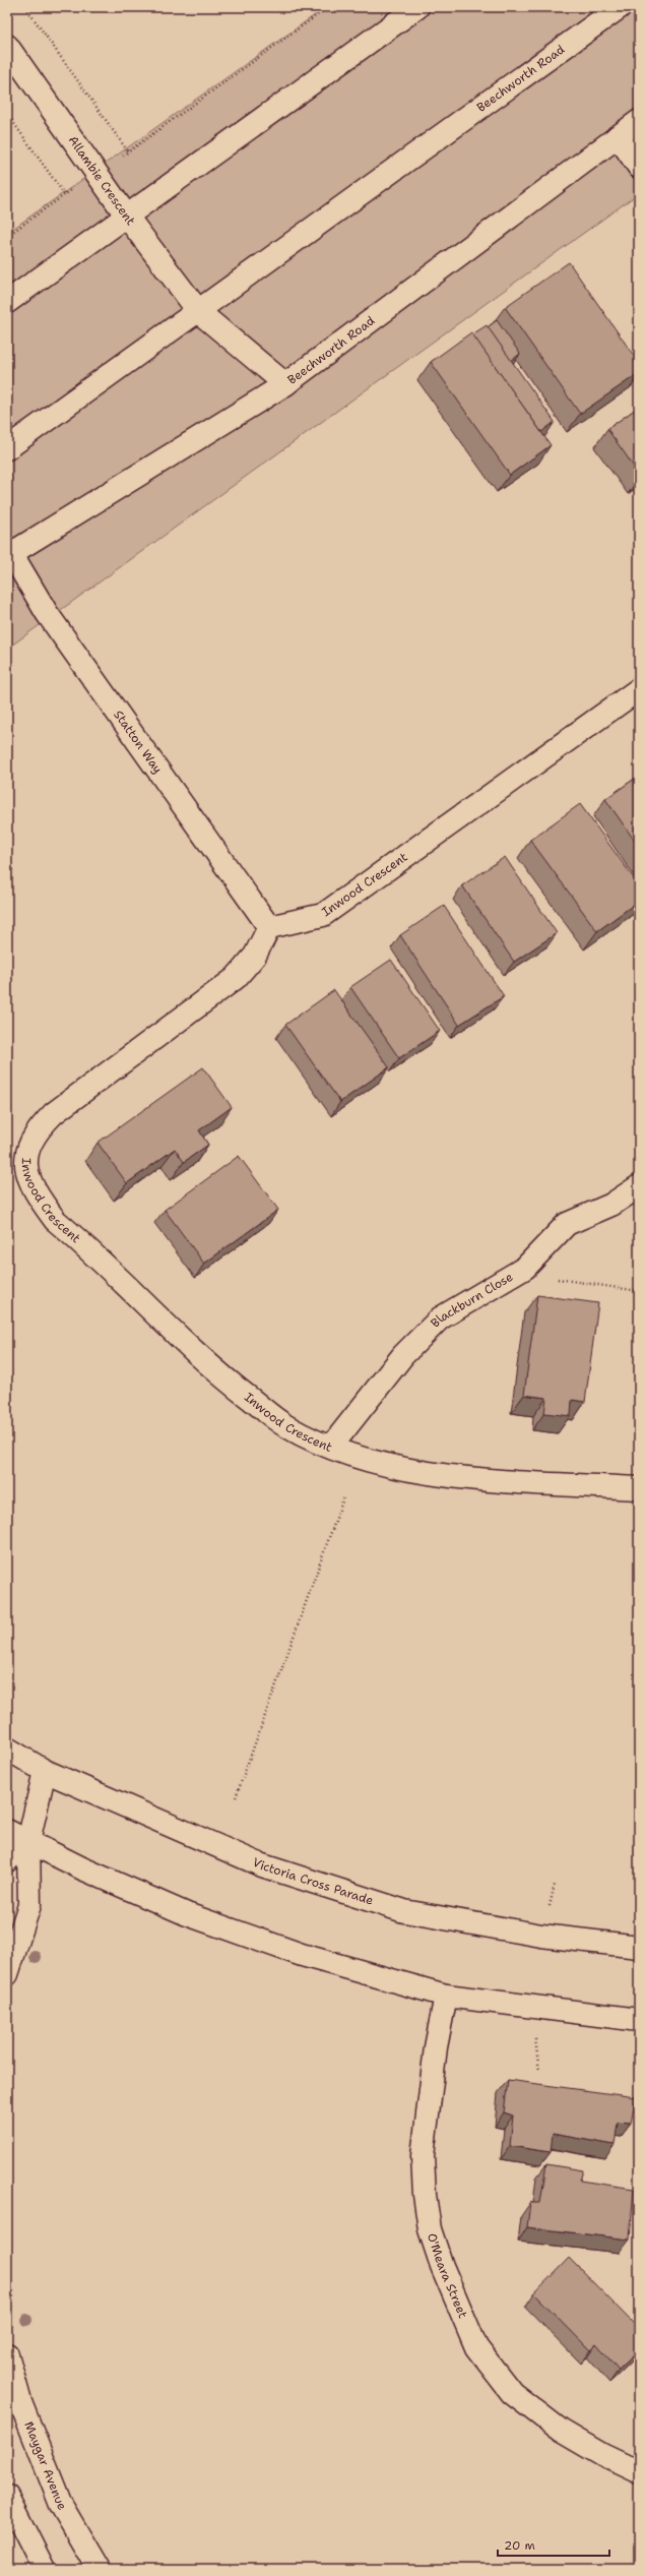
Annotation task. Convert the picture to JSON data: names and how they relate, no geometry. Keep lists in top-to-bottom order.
{
  "streets": {
    "street": [
      "Beechworth Road",
      "Allambie Crescent",
      "Statton Way",
      "Inwood Crescent",
      "Blackburn Close",
      "Victoria Cross Parade",
      "O'Meara Street",
      "Maygar Avenue"
    ]
  },
  "crossings": [
    ["Beechworth Road", "Allambie Crescent"],
    ["Beechworth Road", "Statton Way"],
    ["Statton Way", "Inwood Crescent"],
    ["Inwood Crescent", "Blackburn Close"]
  ],
  "scale_bar": "20 m"
}
